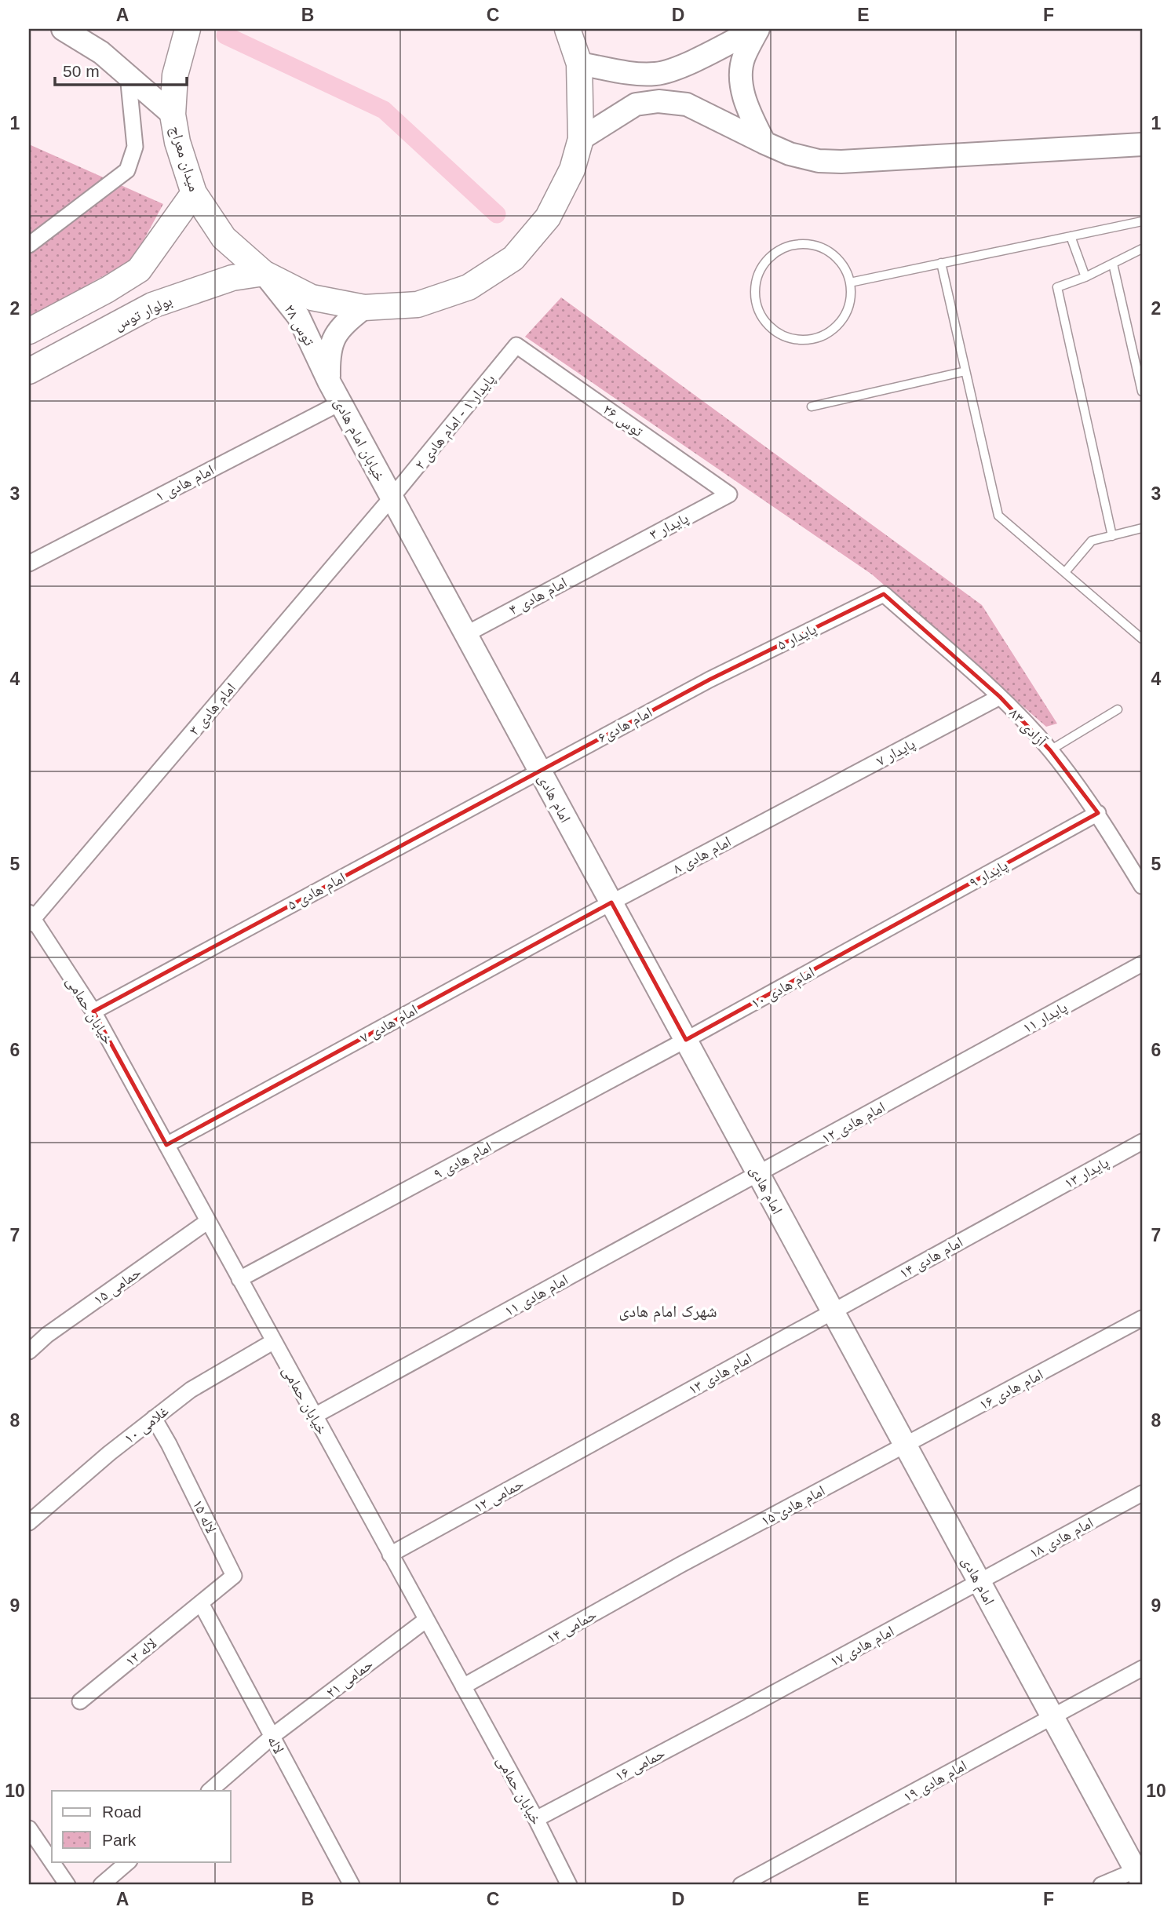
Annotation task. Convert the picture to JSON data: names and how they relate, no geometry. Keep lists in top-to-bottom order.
{
  "streets": {
    "main road": [
      "میدان معراج",
      "بولوار توس",
      "توس ۲۸",
      "خیابان امام هادی",
      "امام هادی"
    ],
    "street": [
      "توس ۲۶",
      "پایدار ۱ - امام هادی ۲",
      "امام هادی ۱",
      "پایدار ۳",
      "امام هادی ۴",
      "پایدار ۵",
      "امام هادی ۳",
      "امام هادی۶",
      "آزادی ۸۳",
      "پایدار ۷",
      "امام هادی ۸",
      "پایدار ۹",
      "امام هادی ۵",
      "امام هادی ۱۰",
      "خیابان حمامی",
      "پایدار ۱۱",
      "امام هادی ۷",
      "امام هادی ۱۲",
      "امام هادی ۹",
      "پایدار ۱۳",
      "امام هادی ۱۴",
      "حمامی ۱۵",
      "امام هادی ۱۱",
      "امام هادی ۱۳",
      "امام هادی ۱۶",
      "غلامی ۱۰",
      "حمامی ۱۲",
      "امام هادی ۱۵",
      "لاله ۱۵",
      "امام هادی ۱۸",
      "حمامی ۱۴",
      "امام هادی ۱۷",
      "لاله ۱۲",
      "حمامی ۲۱",
      "لاله",
      "حمامی ۱۶",
      "امام هادی ۱۹"
    ]
  },
  "crossings": [
    ["میدان معراج", "بولوار توس"],
    ["میدان معراج", "توس ۲۸"],
    ["بولوار توس", "توس ۲۸"],
    ["توس ۲۸", "خیابان امام هادی"],
    ["توس ۲۶", "پایدار ۱ - امام هادی ۲"],
    ["توس ۲۶", "پایدار ۳"],
    ["پایدار ۱ - امام هادی ۲", "خیابان امام هادی"],
    ["پایدار ۱ - امام هادی ۲", "امام هادی ۳"],
    ["پایدار ۱ - امام هادی ۲", "امام هادی"],
    ["خیابان امام هادی", "امام هادی ۱"],
    ["خیابان امام هادی", "امام هادی ۳"],
    ["خیابان امام هادی", "امام هادی"],
    ["پایدار ۳", "امام هادی ۴"],
    ["امام هادی ۴", "امام هادی"],
    ["پایدار ۵", "امام هادی۶"],
    ["پایدار ۵", "آزادی ۸۳"],
    ["امام هادی ۳", "امام هادی"],
    ["امام هادی ۳", "خیابان حمامی"],
    ["امام هادی۶", "امام هادی"],
    ["امام هادی۶", "امام هادی ۵"],
    ["آزادی ۸۳", "پایدار ۷"],
    ["آزادی ۸۳", "پایدار ۹"],
    ["پایدار ۷", "امام هادی ۸"],
    ["امام هادی", "امام هادی ۸"],
    ["امام هادی", "امام هادی ۵"],
    ["امام هادی", "امام هادی ۱۰"],
    ["امام هادی", "امام هادی ۷"],
    ["امام هادی", "امام هادی ۱۲"],
    ["امام هادی", "امام هادی ۹"],
    ["امام هادی", "امام هادی ۱۴"],
    ["امام هادی", "امام هادی ۱۱"],
    ["امام هادی", "امام هادی ۱۳"],
    ["امام هادی", "امام هادی ۱۶"],
    ["امام هادی", "امام هادی ۱۵"],
    ["امام هادی", "امام هادی ۱۸"],
    ["امام هادی", "امام هادی ۱۷"],
    ["امام هادی", "امام هادی ۱۹"],
    ["امام هادی ۸", "امام هادی ۷"],
    ["پایدار ۹", "امام هادی ۱۰"],
    ["امام هادی ۵", "خیابان حمامی"],
    ["امام هادی ۱۰", "امام هادی ۹"],
    ["خیابان حمامی", "امام هادی ۷"],
    ["خیابان حمامی", "امام هادی ۹"],
    ["خیابان حمامی", "حمامی ۱۵"],
    ["خیابان حمامی", "امام هادی ۱۱"],
    ["خیابان حمامی", "غلامی ۱۰"],
    ["خیابان حمامی", "حمامی ۱۲"],
    ["خیابان حمامی", "حمامی ۱۴"],
    ["خیابان حمامی", "حمامی ۲۱"],
    ["خیابان حمامی", "حمامی ۱۶"],
    ["پایدار ۱۱", "امام هادی ۱۲"],
    ["امام هادی ۱۲", "امام هادی ۱۱"],
    ["پایدار ۱۳", "امام هادی ۱۴"],
    ["امام هادی ۱۴", "امام هادی ۱۳"],
    ["امام هادی ۱۳", "حمامی ۱۲"],
    ["امام هادی ۱۶", "امام هادی ۱۵"],
    ["غلامی ۱۰", "لاله ۱۵"],
    ["امام هادی ۱۵", "حمامی ۱۴"],
    ["لاله ۱۵", "لاله ۱۲"],
    ["لاله ۱۵", "لاله"],
    ["امام هادی ۱۸", "امام هادی ۱۷"],
    ["امام هادی ۱۷", "حمامی ۱۶"],
    ["لاله ۱۲", "لاله"],
    ["حمامی ۲۱", "لاله"]
  ],
  "districts": ["شهرک امام هادی"],
  "legend": ["Road", "Park"],
  "scale_bar": "50 m",
  "grid": {
    "columns": [
      "A",
      "B",
      "C",
      "D",
      "E",
      "F"
    ],
    "rows": [
      "1",
      "2",
      "3",
      "4",
      "5",
      "6",
      "7",
      "8",
      "9",
      "10"
    ]
  }
}
